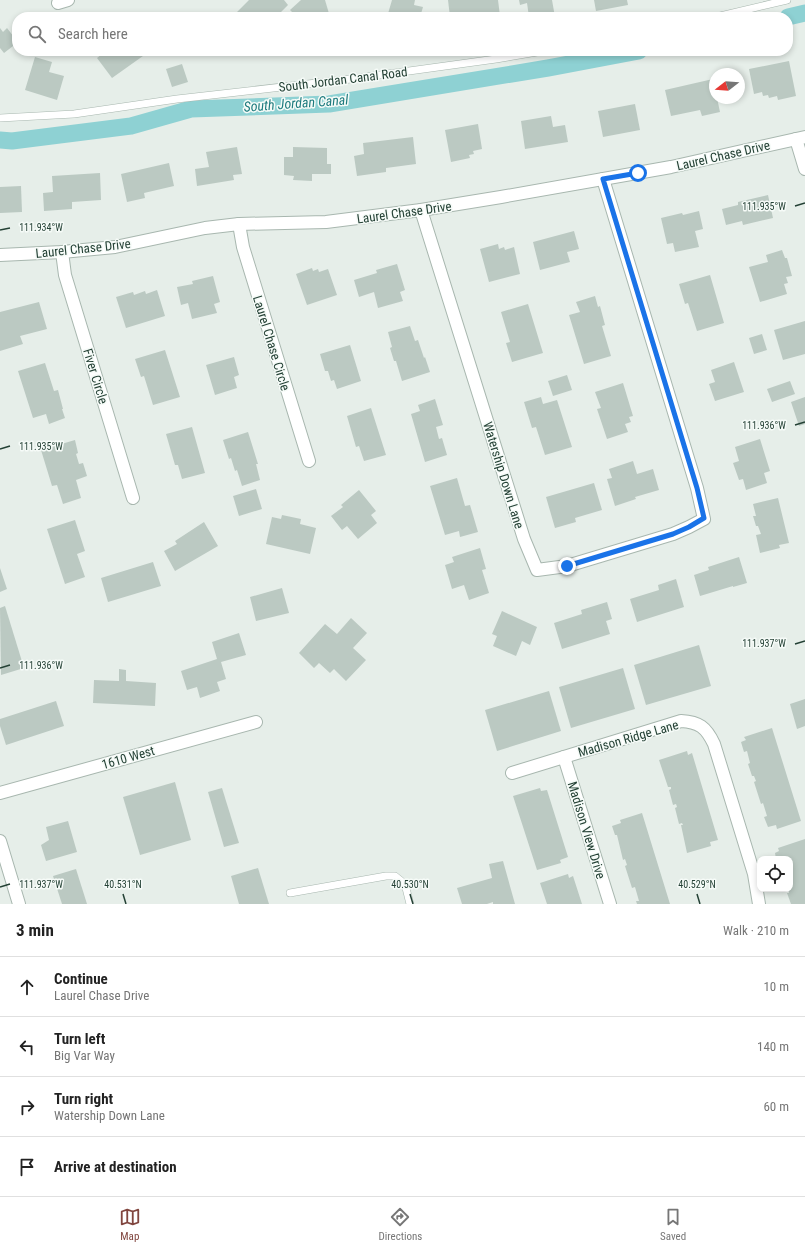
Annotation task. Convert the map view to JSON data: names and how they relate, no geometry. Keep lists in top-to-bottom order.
{
  "streets": {
    "street": [
      "Laurel Chase Drive",
      "Laurel Chase Circle",
      "Fiver Circle",
      "Watership Down Lane",
      "Madison Ridge Lane",
      "1610 West",
      "Madison View Drive"
    ],
    "lane": ["South Jordan Canal Road"]
  },
  "crossings": [
    ["Laurel Chase Drive", "Laurel Chase Circle"],
    ["Laurel Chase Drive", "Fiver Circle"],
    ["Laurel Chase Drive", "Watership Down Lane"],
    ["Madison Ridge Lane", "Madison View Drive"]
  ],
  "water": ["South Jordan Canal"],
  "north": "left",
  "page": {
    "search": "Search here",
    "heading": ["3 min", "Walk · 210 m"],
    "list": [
      ["Continue", "Laurel Chase Drive", "10 m"],
      ["Turn left", "Big Var Way", "140 m"],
      ["Turn right", "Watership Down Lane", "60 m"],
      "Arrive at destination"
    ],
    "nav": ["Map", "Directions", "Saved"]
  },
  "coordinates": [
    "111.935°W",
    "111.934°W",
    "111.936°W",
    "111.937°W",
    "40.531°N",
    "40.530°N",
    "40.529°N"
  ]
}
